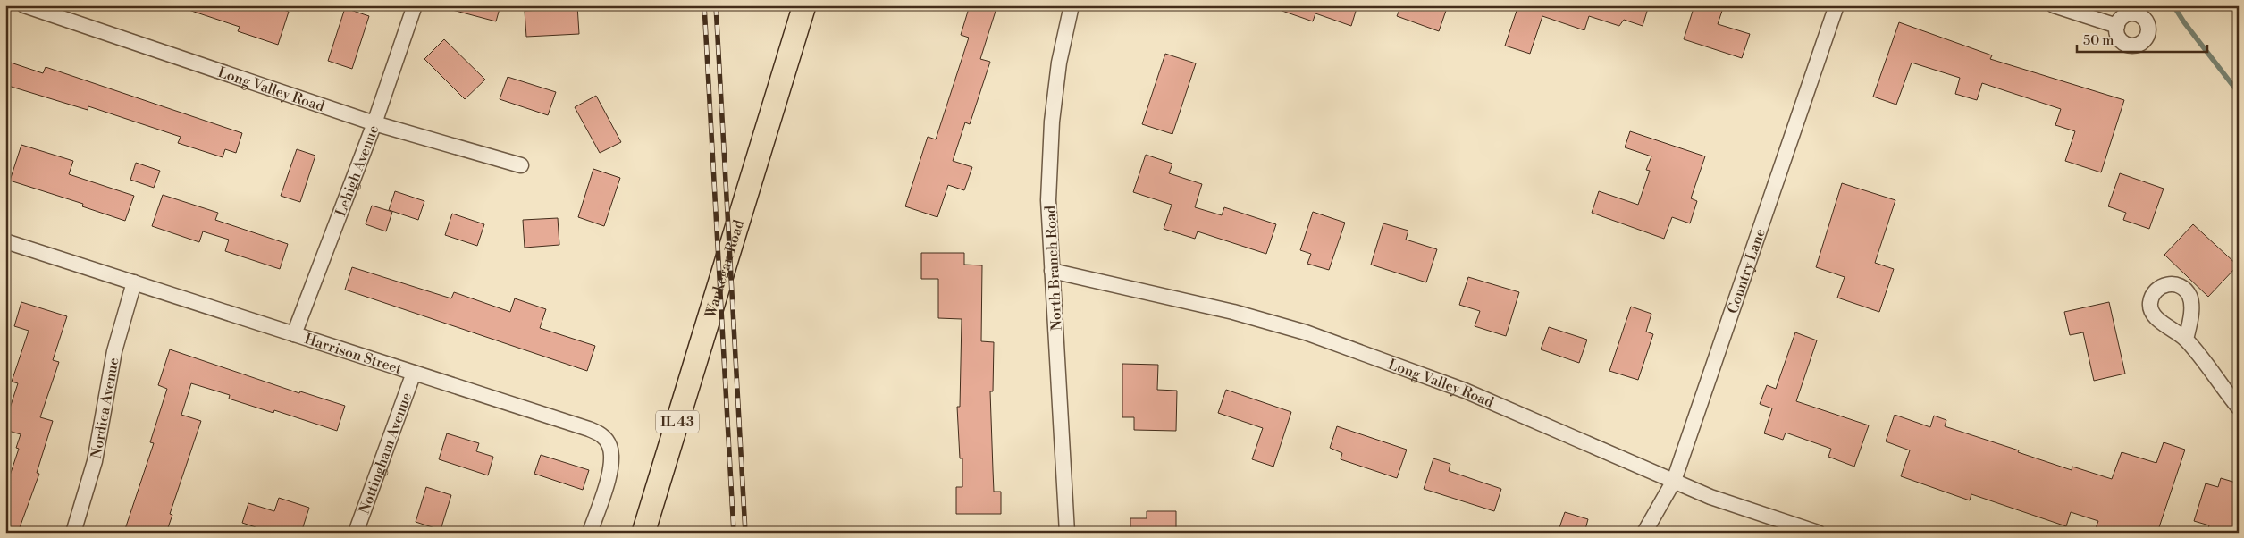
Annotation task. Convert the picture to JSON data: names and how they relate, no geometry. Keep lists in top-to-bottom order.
{
  "streets": {
    "main road": ["Waukegan Road", "IL 43"],
    "street": [
      "Long Valley Road",
      "Lehigh Avenue",
      "North Branch Road",
      "Country Lane",
      "Harrison Street",
      "Nordica Avenue",
      "Nottingham Avenue"
    ]
  },
  "crossings": [
    ["Long Valley Road", "Lehigh Avenue"],
    ["Long Valley Road", "North Branch Road"],
    ["Long Valley Road", "Country Lane"],
    ["Lehigh Avenue", "Harrison Street"],
    ["Harrison Street", "Nordica Avenue"],
    ["Harrison Street", "Nottingham Avenue"]
  ],
  "scale_bar": "50 m"
}
